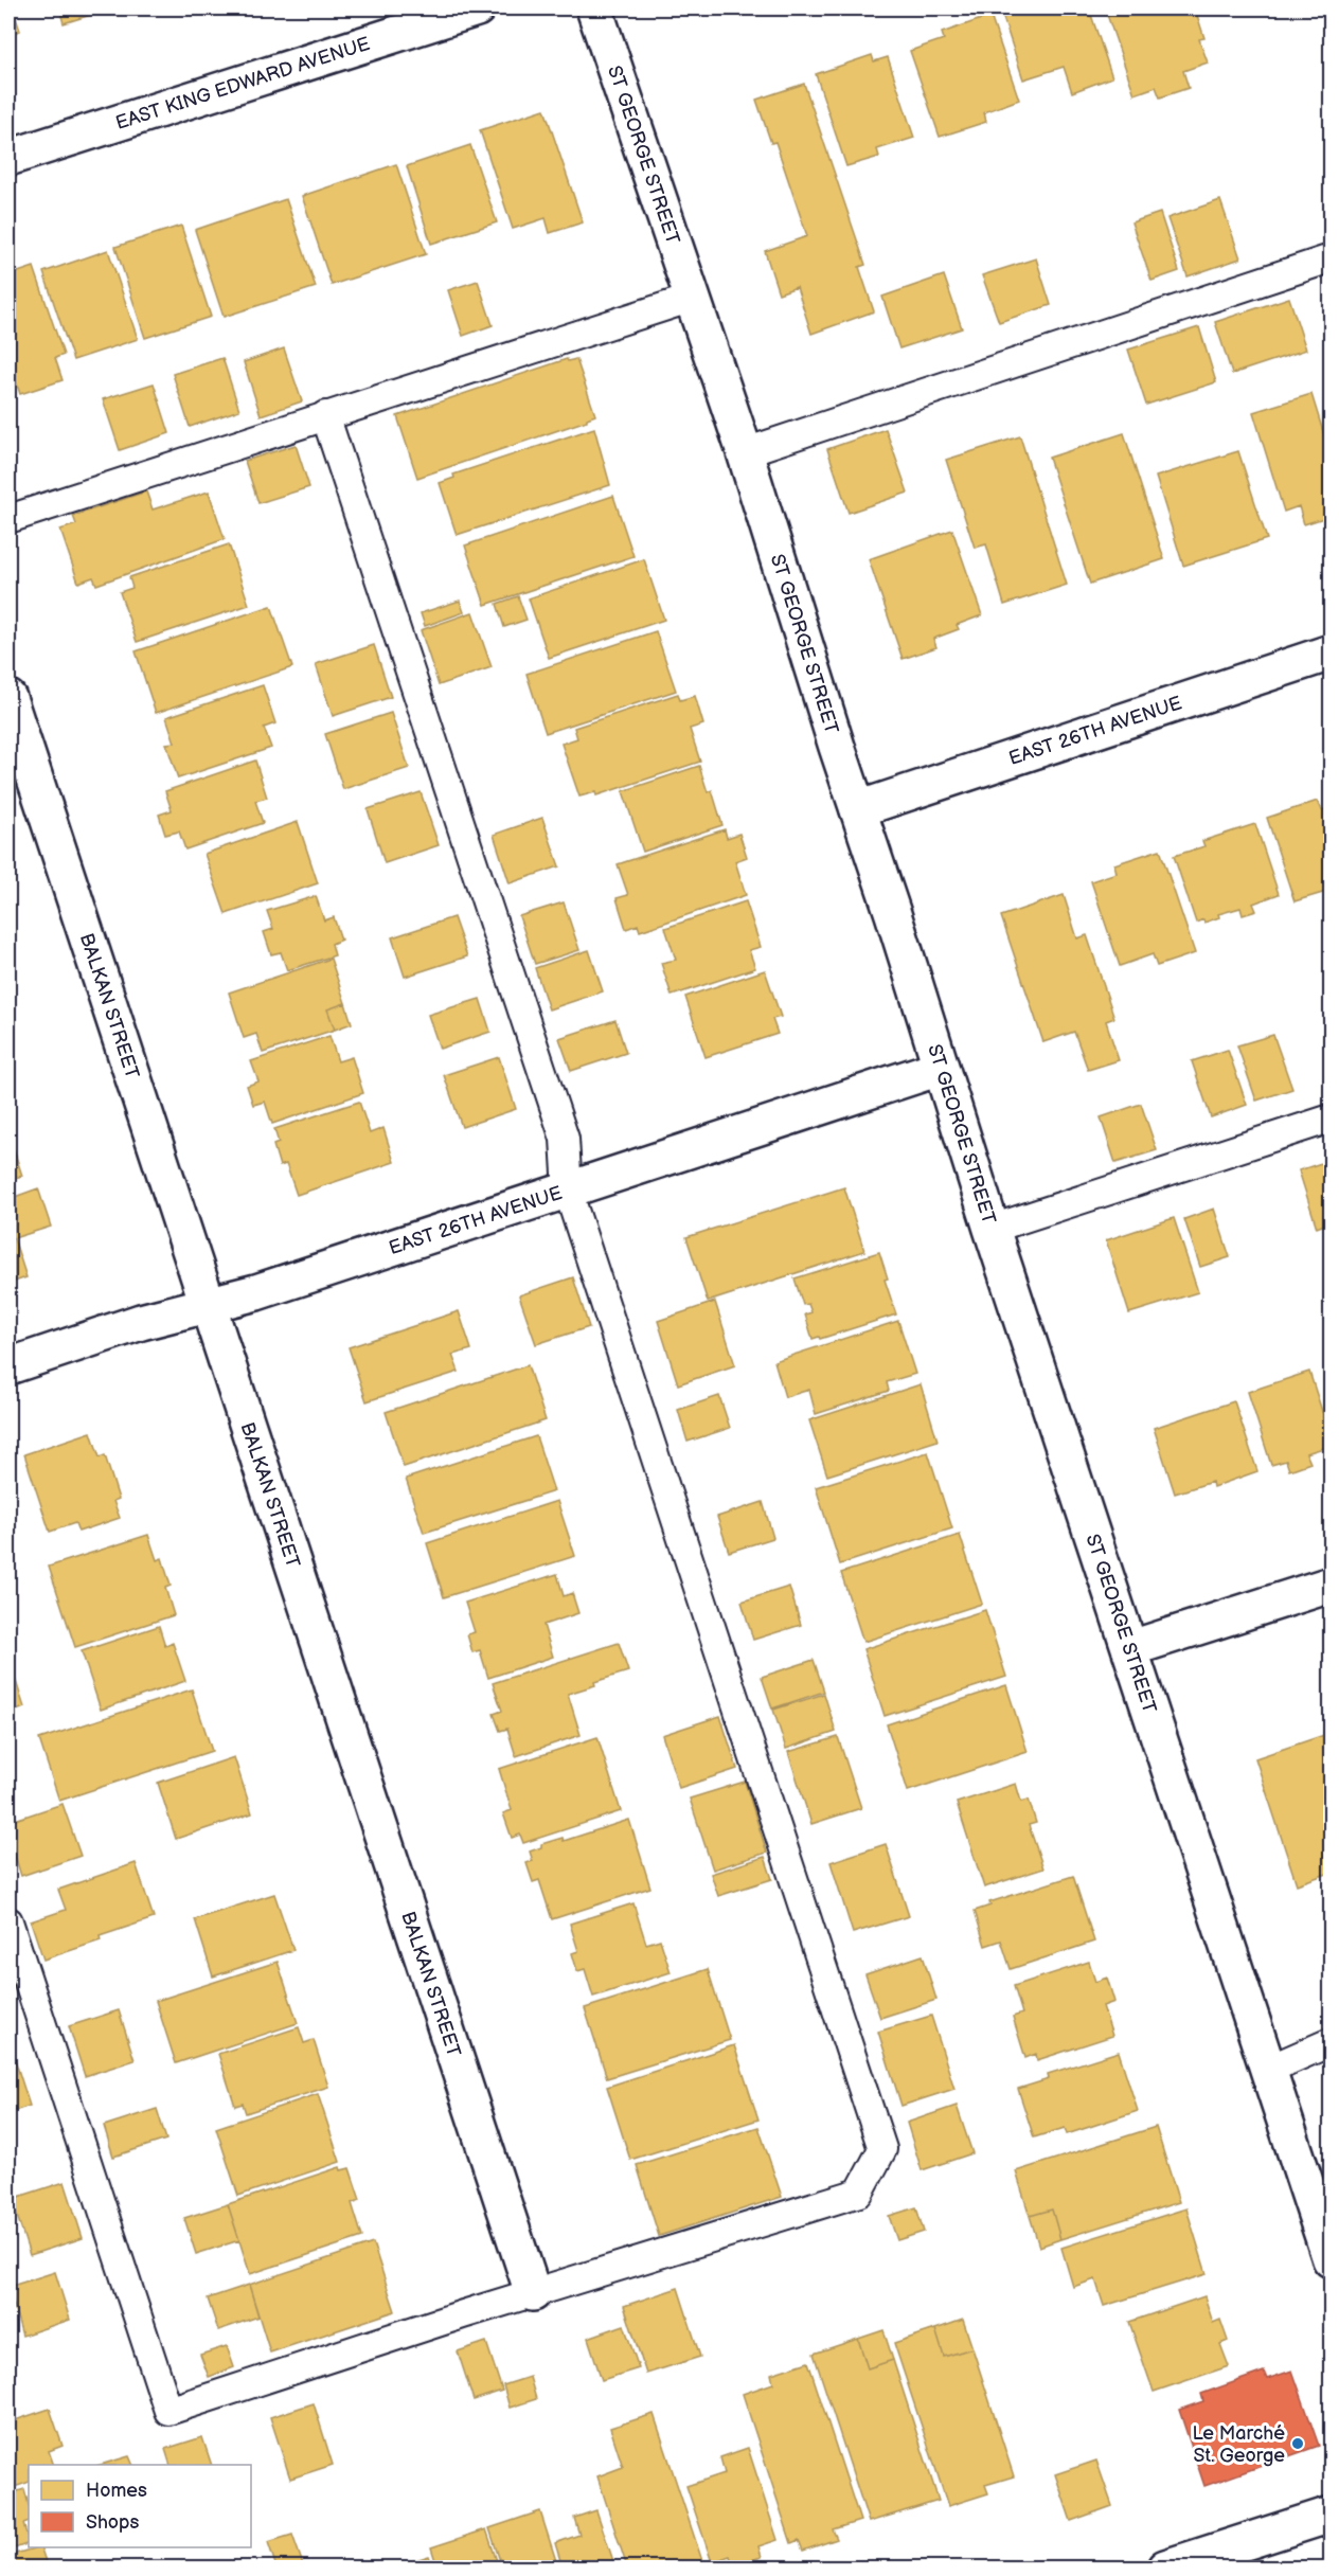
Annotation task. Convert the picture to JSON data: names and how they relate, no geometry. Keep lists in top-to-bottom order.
{
  "streets": {
    "street": [
      "EAST KING EDWARD AVENUE",
      "ST GEORGE STREET",
      "EAST 26TH AVENUE",
      "BALKAN STREET"
    ]
  },
  "crossings": [
    ["ST GEORGE STREET", "EAST 26TH AVENUE"],
    ["EAST 26TH AVENUE", "BALKAN STREET"]
  ],
  "places": ["Le Marché St. George"],
  "legend": ["Homes", "Shops"]
}
